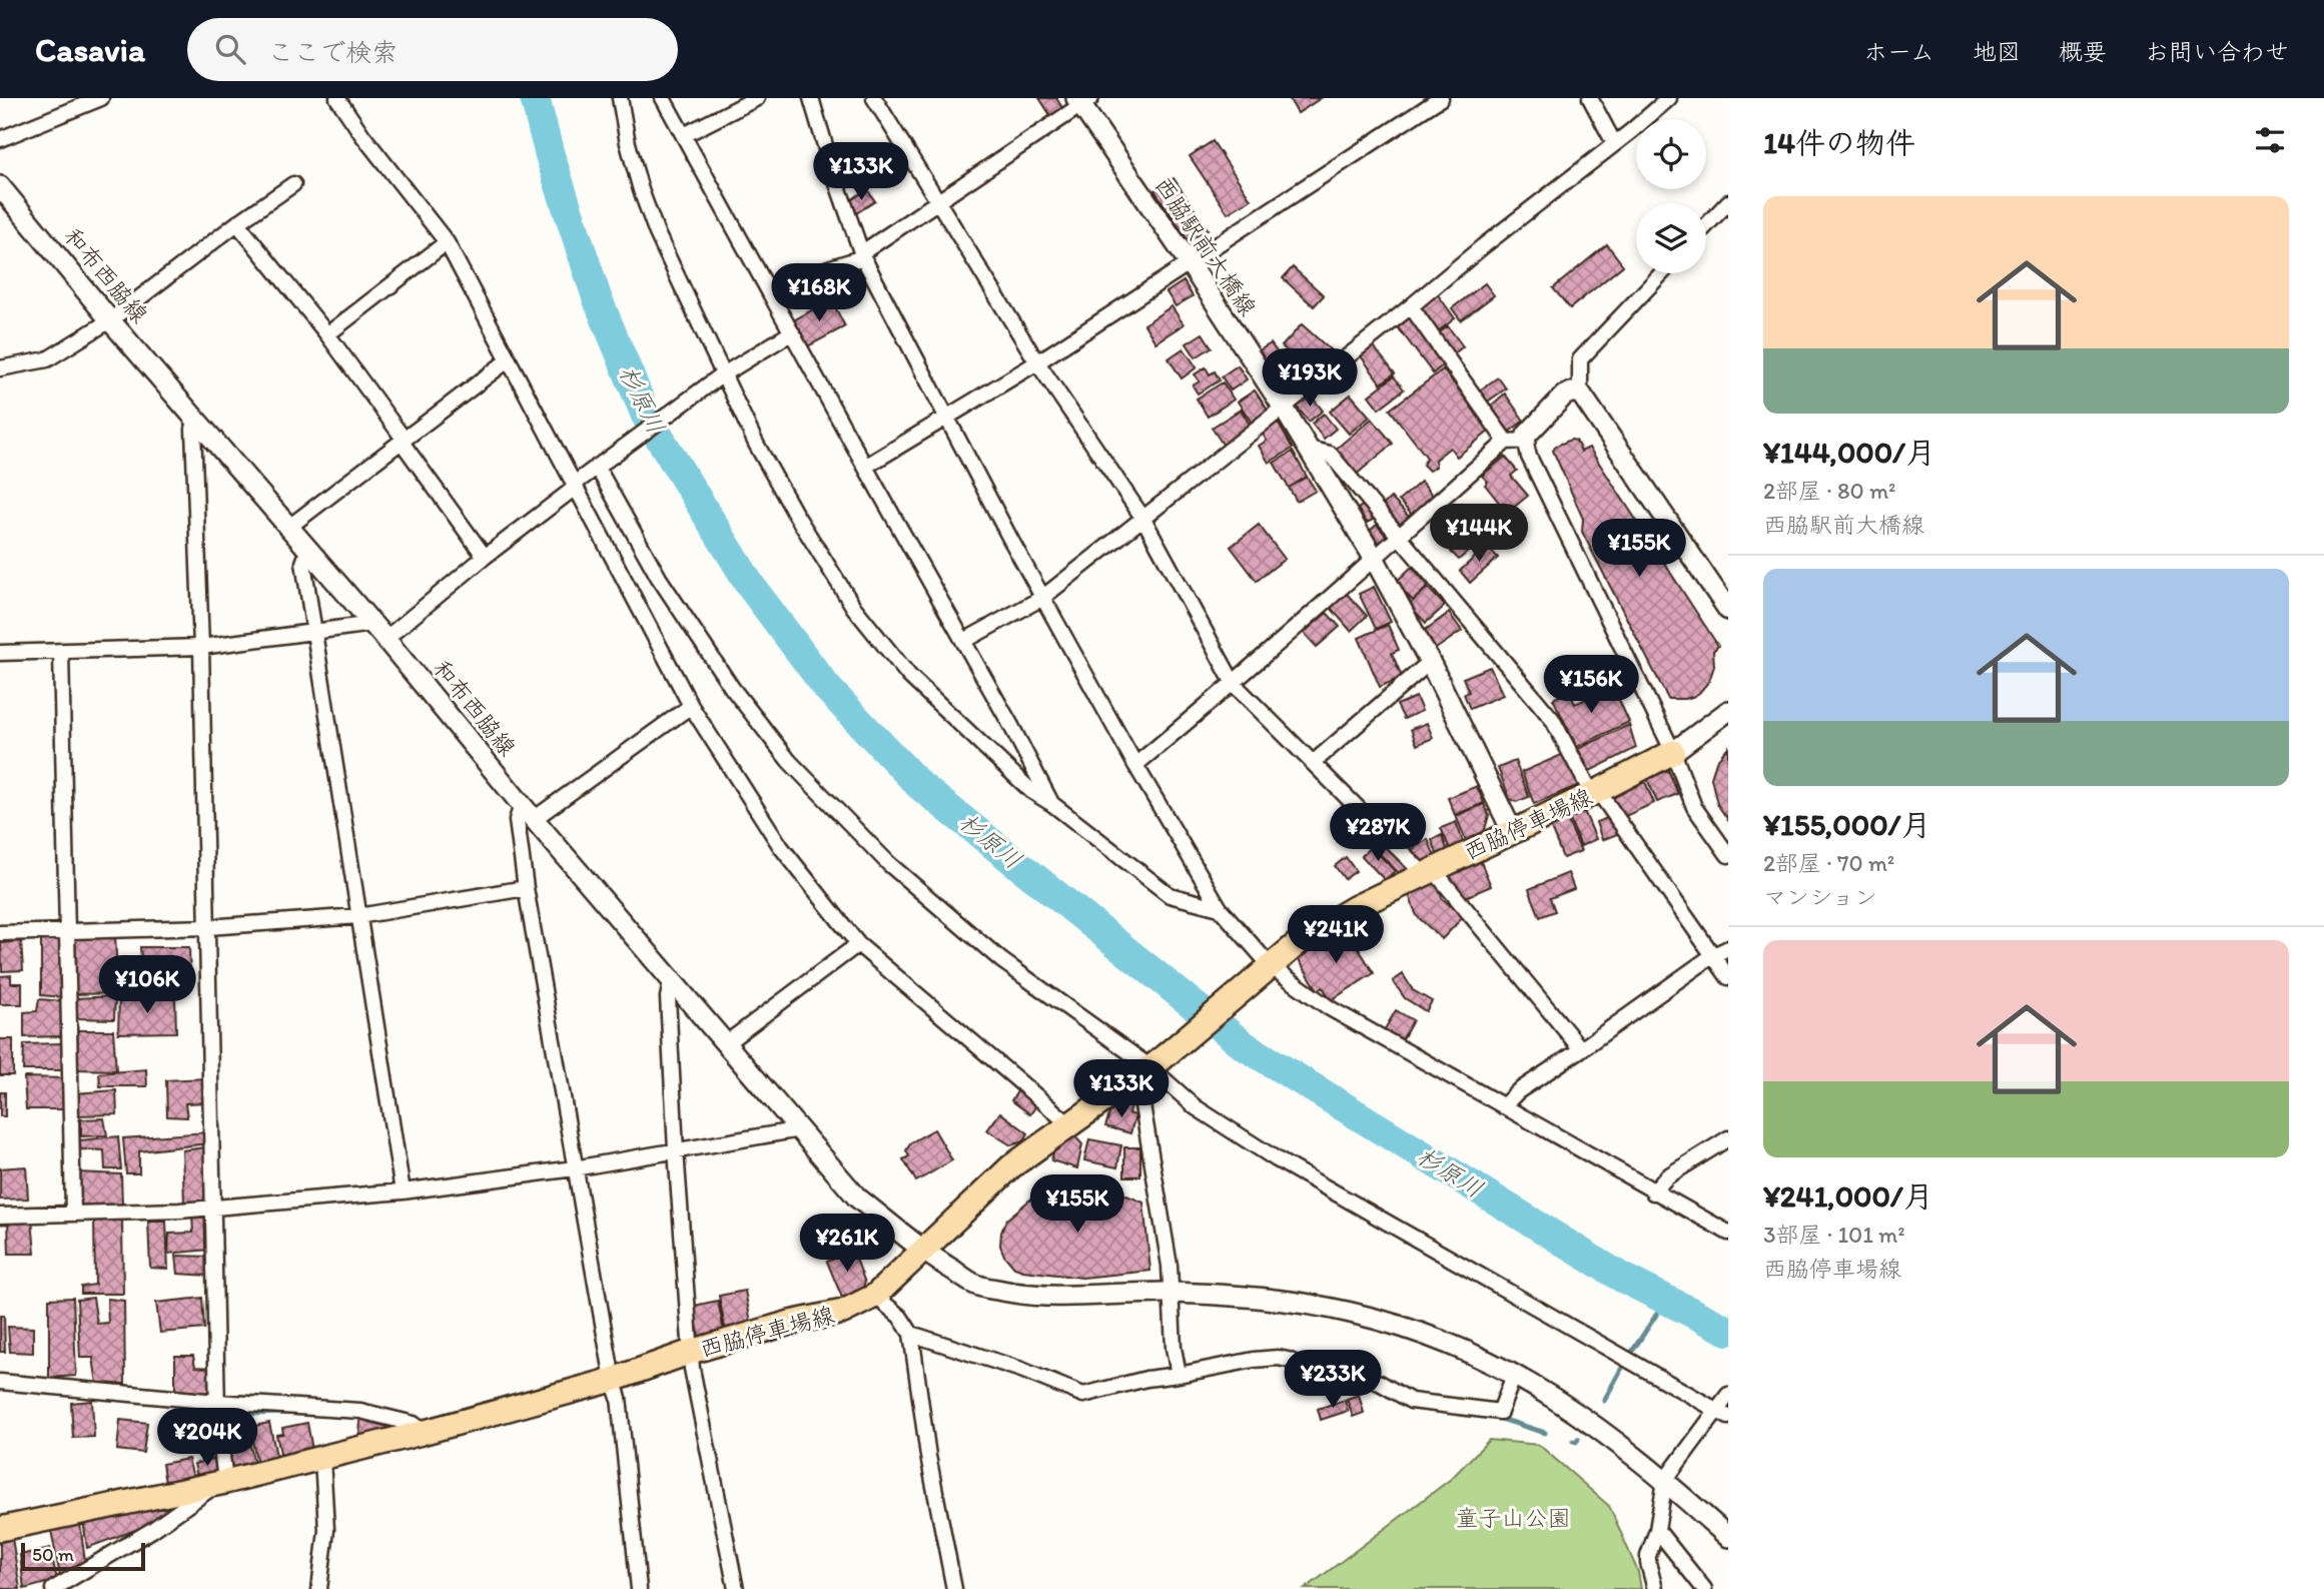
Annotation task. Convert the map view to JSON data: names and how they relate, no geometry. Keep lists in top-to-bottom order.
{
  "streets": {
    "main road": ["西脇停車場線"],
    "street": ["西脇駅前大橋線", "和布西脇線"]
  },
  "crossings": [
    ["西脇駅前大橋線", "西脇停車場線"],
    ["和布西脇線", "西脇停車場線"]
  ],
  "water": ["杉原川"],
  "parks": ["童子山公園"],
  "scale_bar": "50 m",
  "page": {
    "header": "Casavia",
    "search": "ここで検索",
    "nav": [
      "ホーム",
      "地図",
      "概要",
      "お問い合わせ"
    ],
    "heading": "14件の物件",
    "price": [
      "¥133K",
      "¥168K",
      "¥193K",
      "¥144K",
      "¥155K",
      "¥156K",
      "¥287K",
      "¥241K",
      "¥106K",
      "¥133K",
      "¥155K",
      "¥261K",
      "¥233K",
      "¥204K"
    ],
    "list": [
      {
        "name": "¥144,000/月",
        "note": "2部屋 · 80 m² · 西脇駅前大橋線"
      },
      {
        "name": "¥155,000/月",
        "note": "2部屋 · 70 m² · マンション"
      },
      {
        "name": "¥241,000/月",
        "note": "3部屋 · 101 m² · 西脇停車場線"
      }
    ],
    "scale": "50 m"
  }
}
